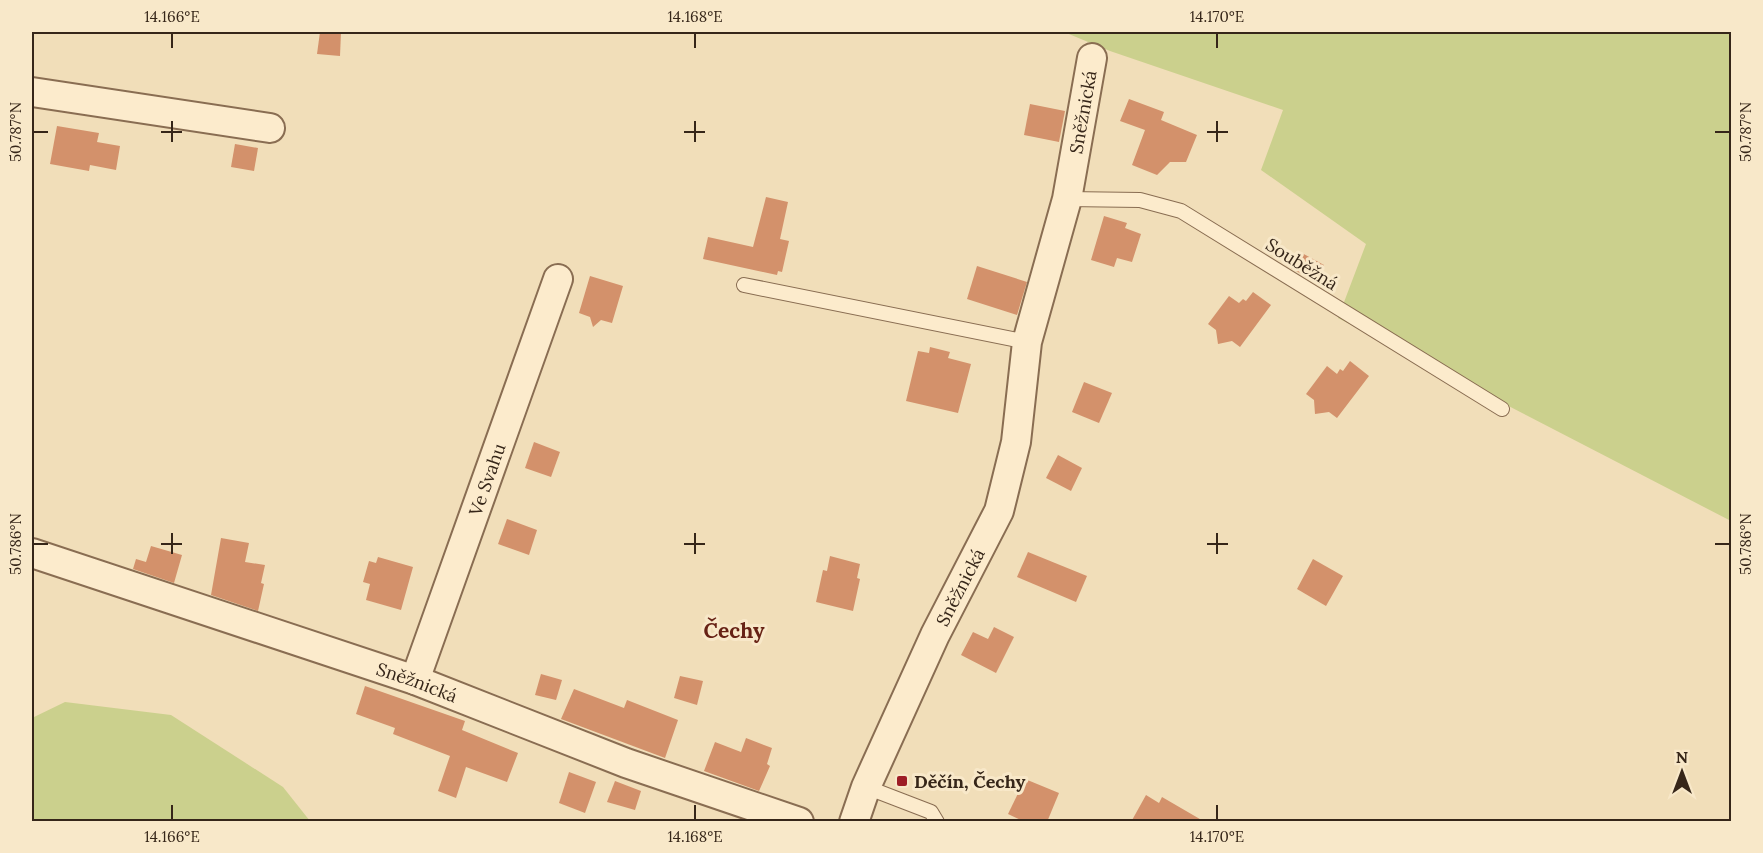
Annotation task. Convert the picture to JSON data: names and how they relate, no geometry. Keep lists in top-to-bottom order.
{
  "streets": {
    "street": ["Sněžnická", "Ve Svahu"],
    "lane": ["Souběžná"]
  },
  "crossings": [
    ["Sněžnická", "Souběžná"],
    ["Sněžnická", "Ve Svahu"]
  ],
  "districts": ["Čechy"],
  "places": {
    "transit": ["Děčín, Čechy"]
  },
  "north": "top",
  "coordinates": [
    "14.166°E",
    "14.168°E",
    "14.170°E",
    "50.787°N",
    "50.786°N"
  ]
}
